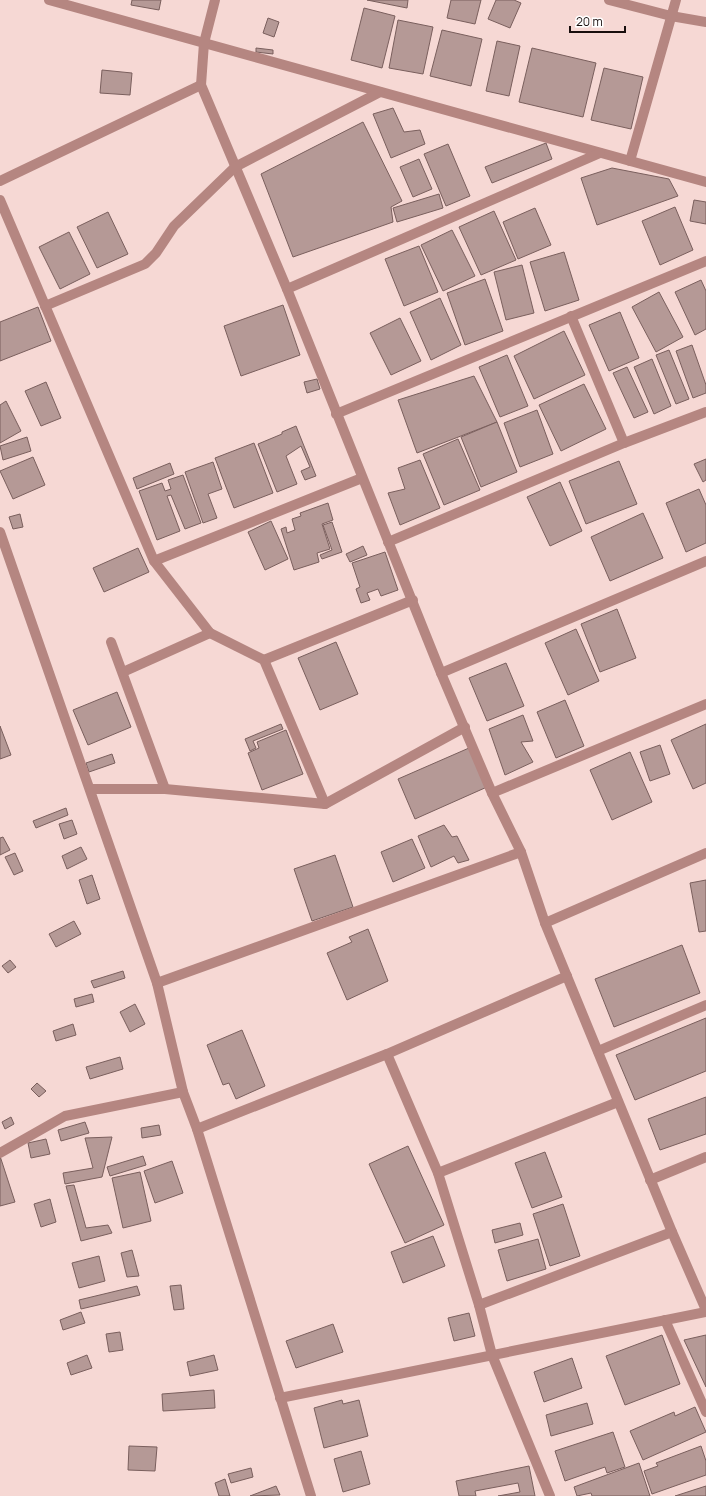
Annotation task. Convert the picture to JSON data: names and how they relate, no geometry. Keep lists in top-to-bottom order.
{
  "scale_bar": "20 m"
}
